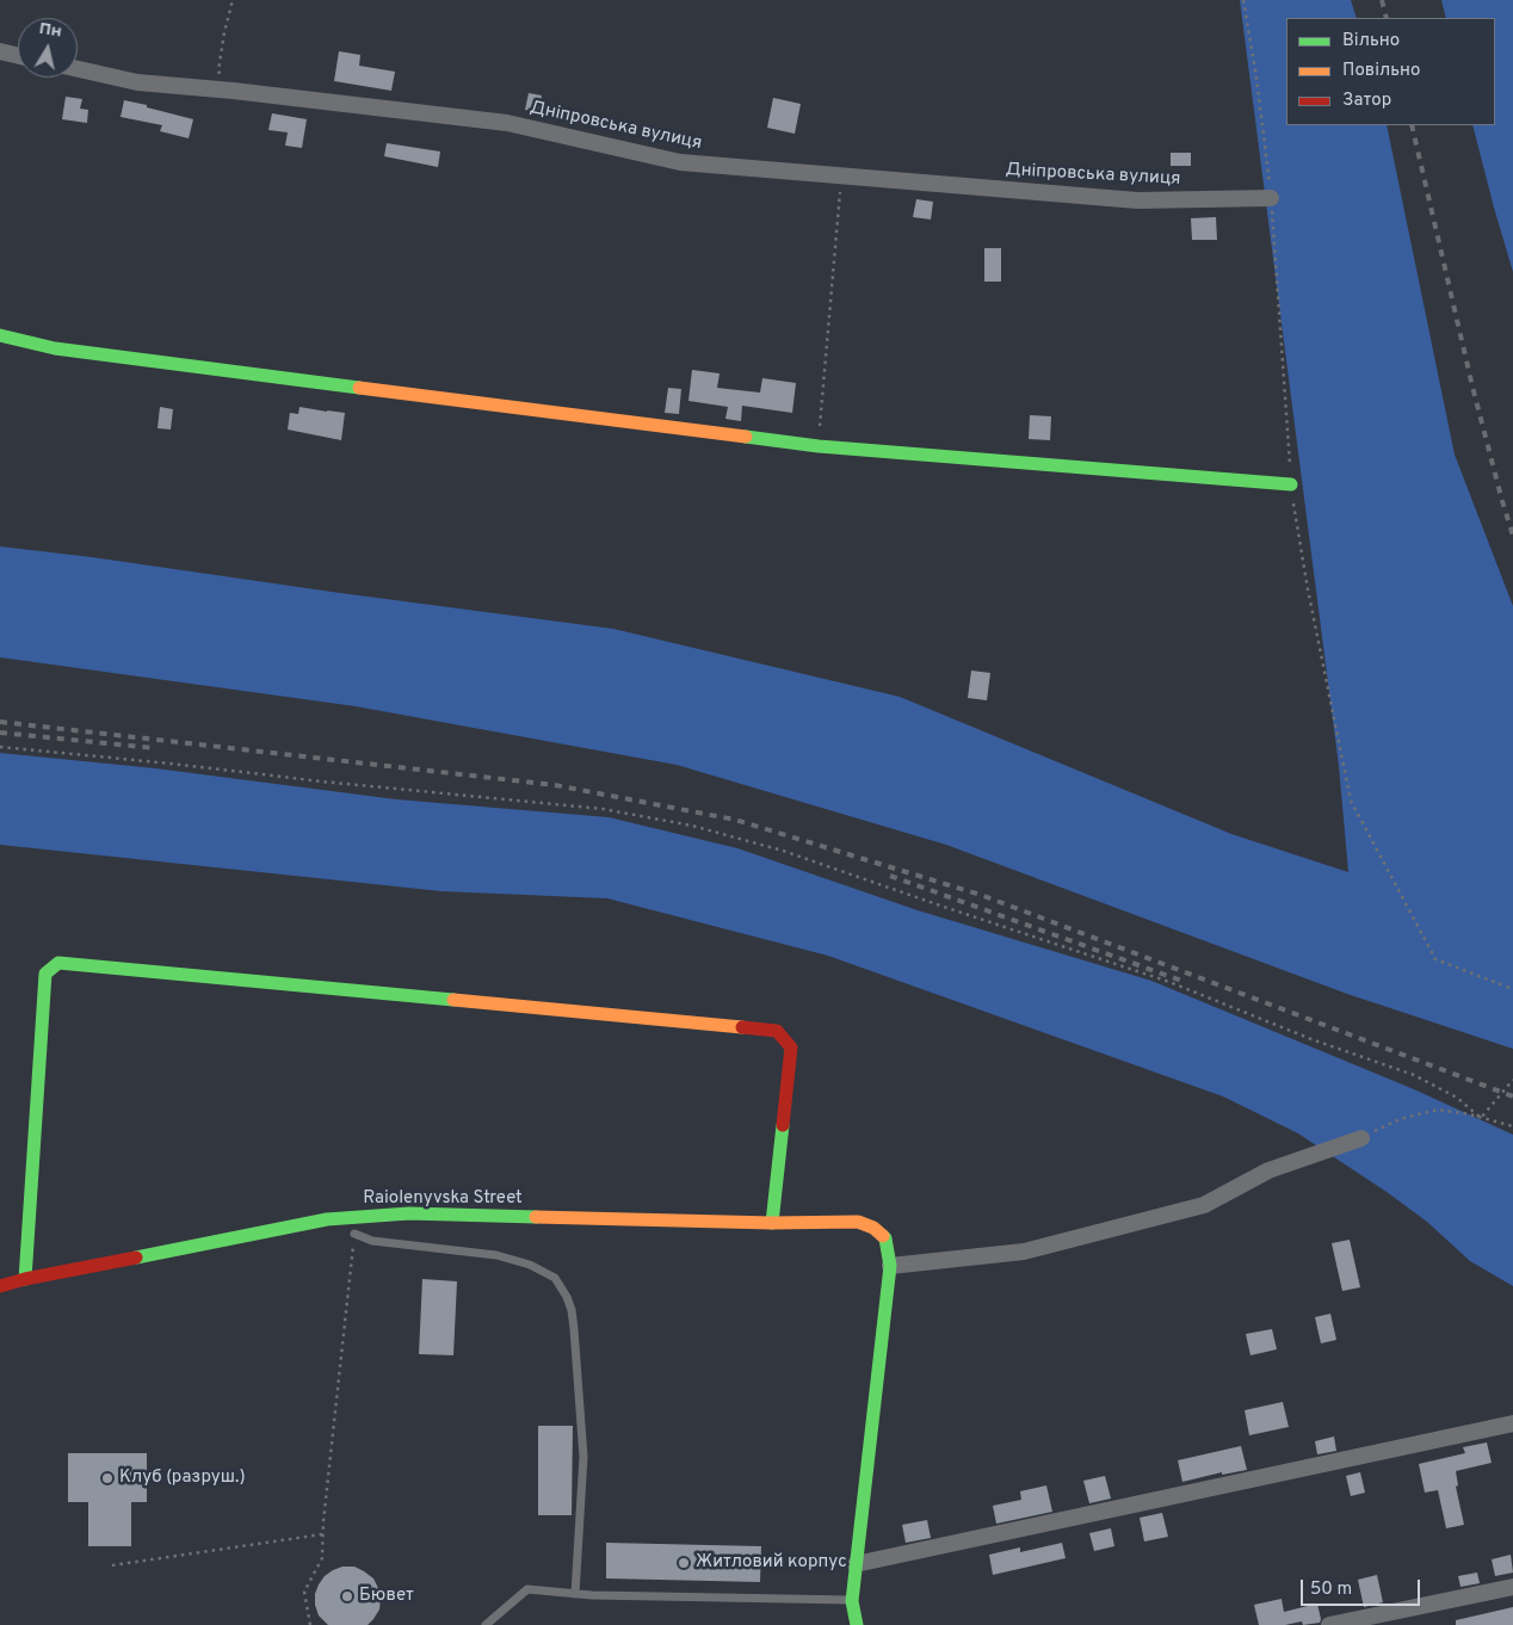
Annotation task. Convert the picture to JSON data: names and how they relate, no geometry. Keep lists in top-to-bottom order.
{
  "streets": {
    "street": ["Дніпровська вулиця", "Raiolenyvska Street"]
  },
  "places": ["Клуб (разруш.)", "Житловий корпус", "Бювет"],
  "legend": ["Вільно", "Повільно", "Затор"],
  "scale_bar": "50 m",
  "north": "top"
}
